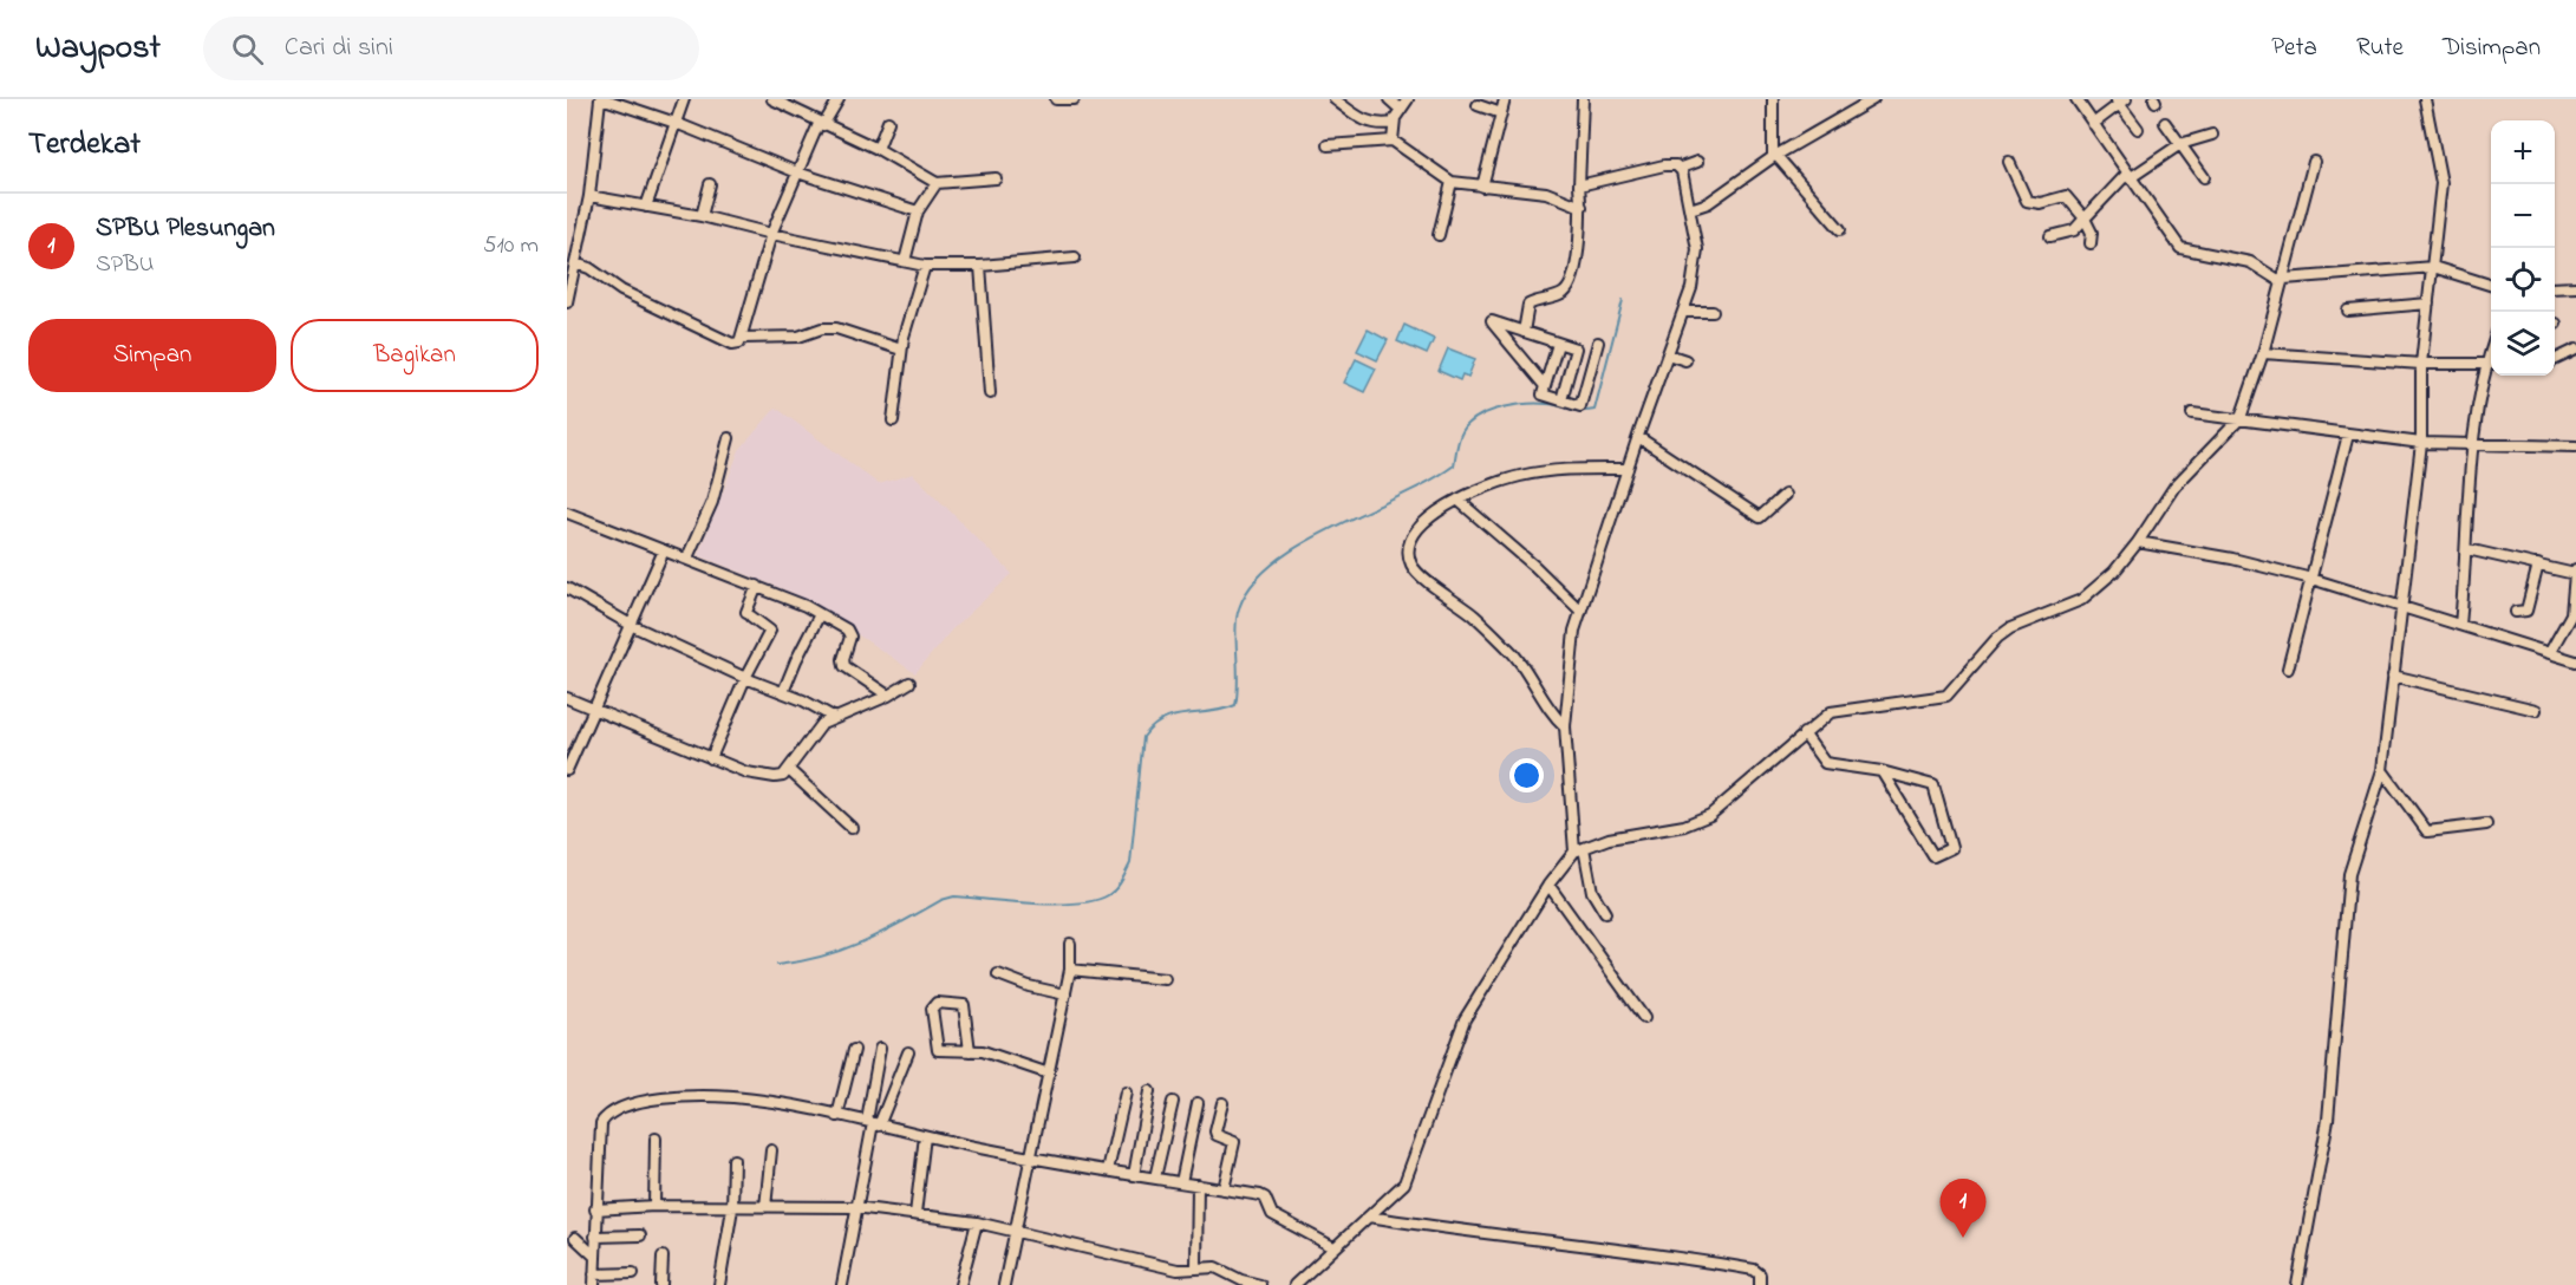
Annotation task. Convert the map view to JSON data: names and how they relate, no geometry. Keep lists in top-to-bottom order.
{
  "page": {
    "header": "Waypost",
    "search": "Cari di sini",
    "nav": ["Peta", "Rute", "Disimpan"],
    "heading": "Terdekat",
    "map_buttons": ["+", "−"],
    "list": [
      {
        "mark": "1",
        "name": "SPBU Plesungan",
        "note": "SPBU",
        "value": "510 m"
      }
    ],
    "buttons": ["Simpan", "Bagikan"],
    "pins": "1"
  }
}
